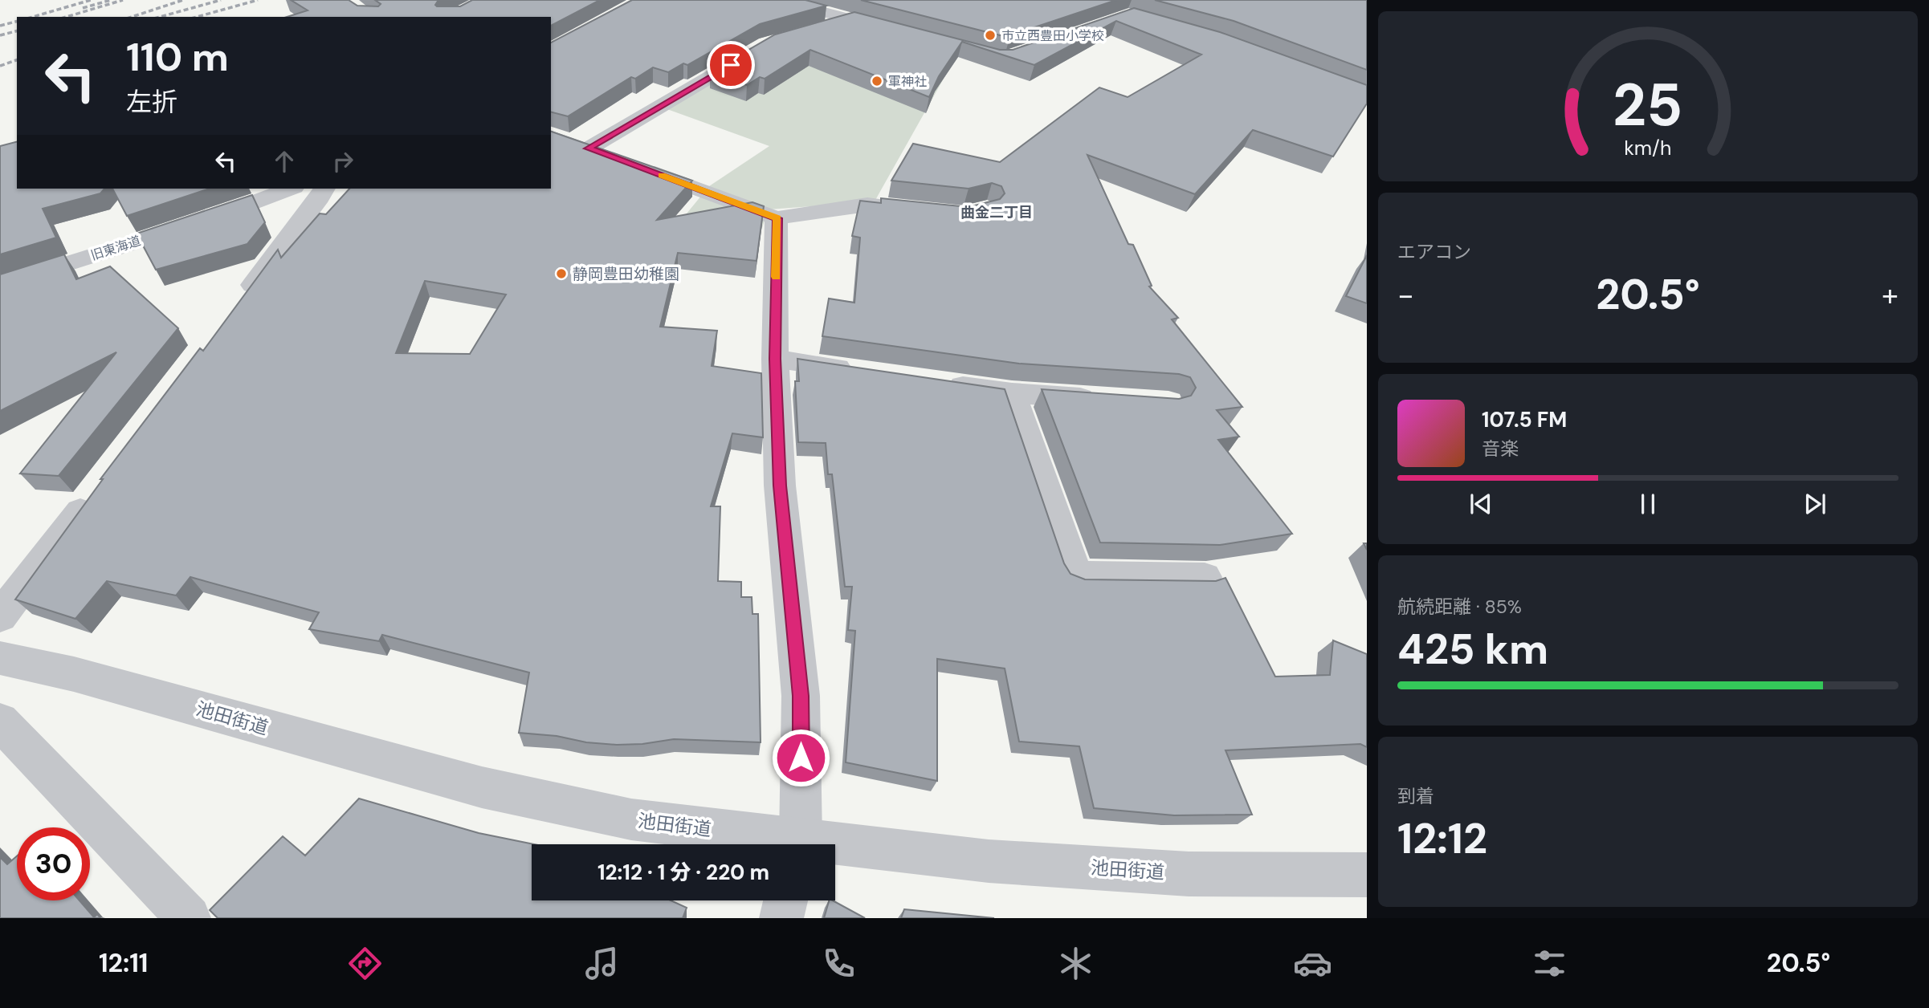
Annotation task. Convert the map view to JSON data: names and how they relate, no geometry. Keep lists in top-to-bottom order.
{
  "streets": {
    "street": ["旧東海道", "池田街道"]
  },
  "districts": ["曲金二丁目"],
  "places": ["市立西豊田小学校", "軍神社", "静岡豊田幼稚園"],
  "page": {
    "turn": ["110 m", "左折"],
    "tile": [
      "エアコン",
      ["航続距離 · 85%", "425 km"],
      ["到着", "12:12"]
    ],
    "heat": ["−", "20.5°", "+"],
    "song": ["107.5 FM", "音楽"],
    "limit": "30",
    "trip": "12:12 · 1 分 · 220 m",
    "tabs": ["12:11", "20.5°"],
    "gauge": ["25", "km/h"]
  }
}
